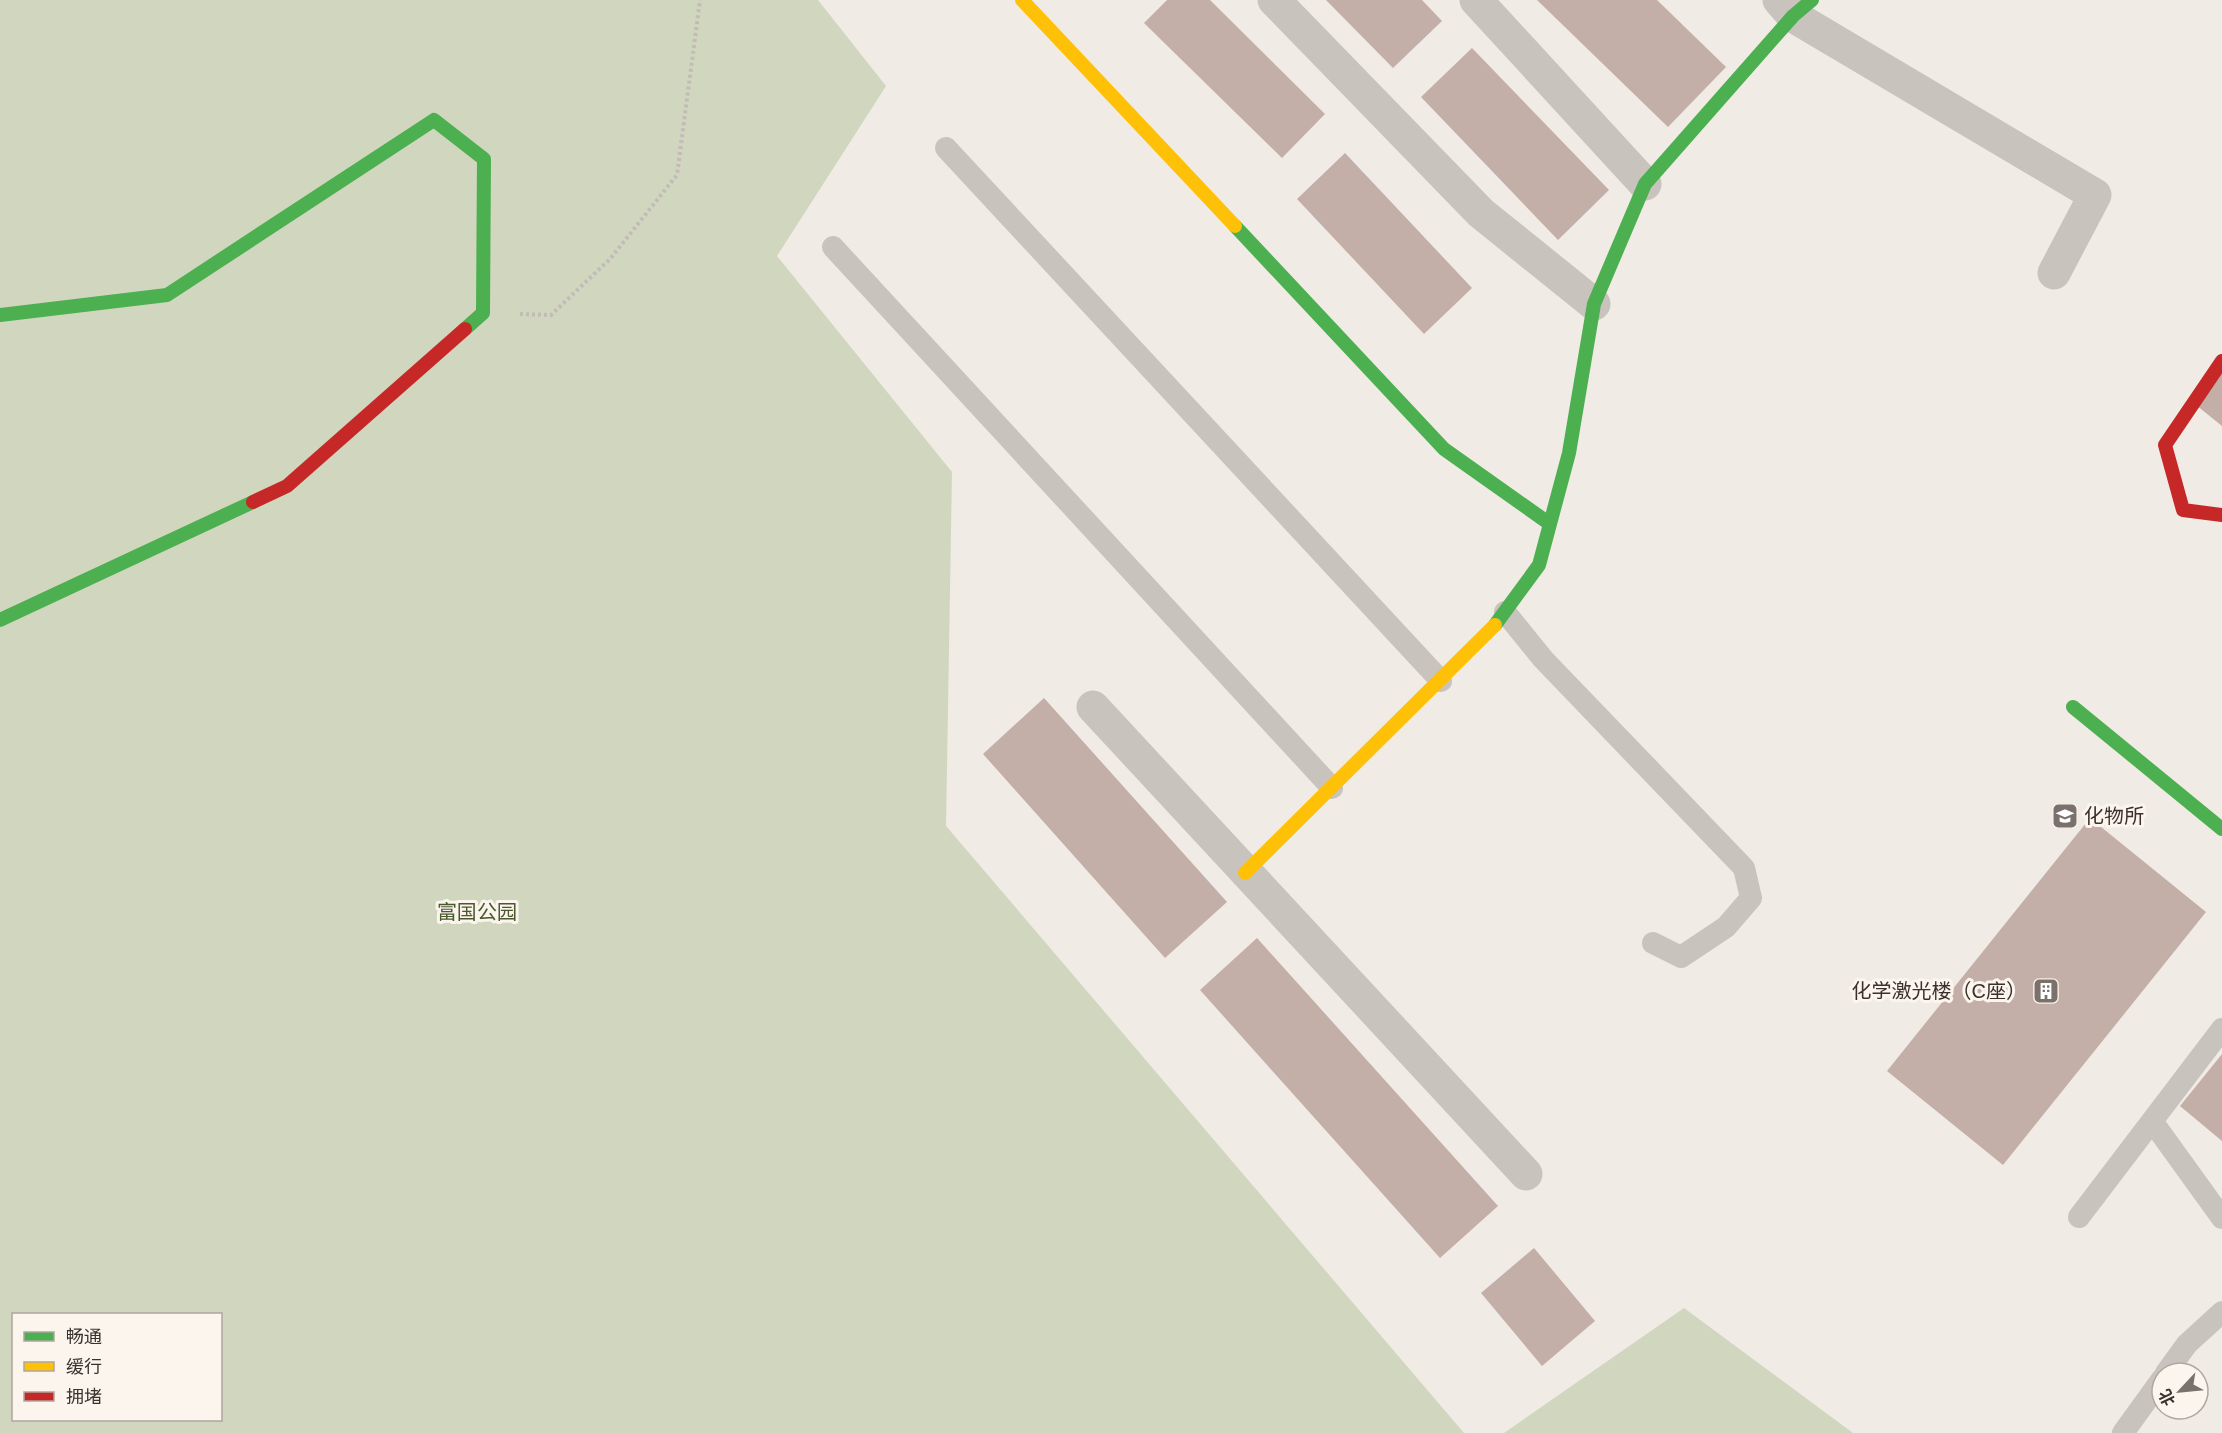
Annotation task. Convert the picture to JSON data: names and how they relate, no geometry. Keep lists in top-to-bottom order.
{
  "parks": ["富国公园"],
  "places": {
    "school or university": ["化物所"],
    "building": ["化学激光楼（C座）"]
  },
  "legend": ["畅通", "缓行", "拥堵"],
  "north": "bottom left"
}
